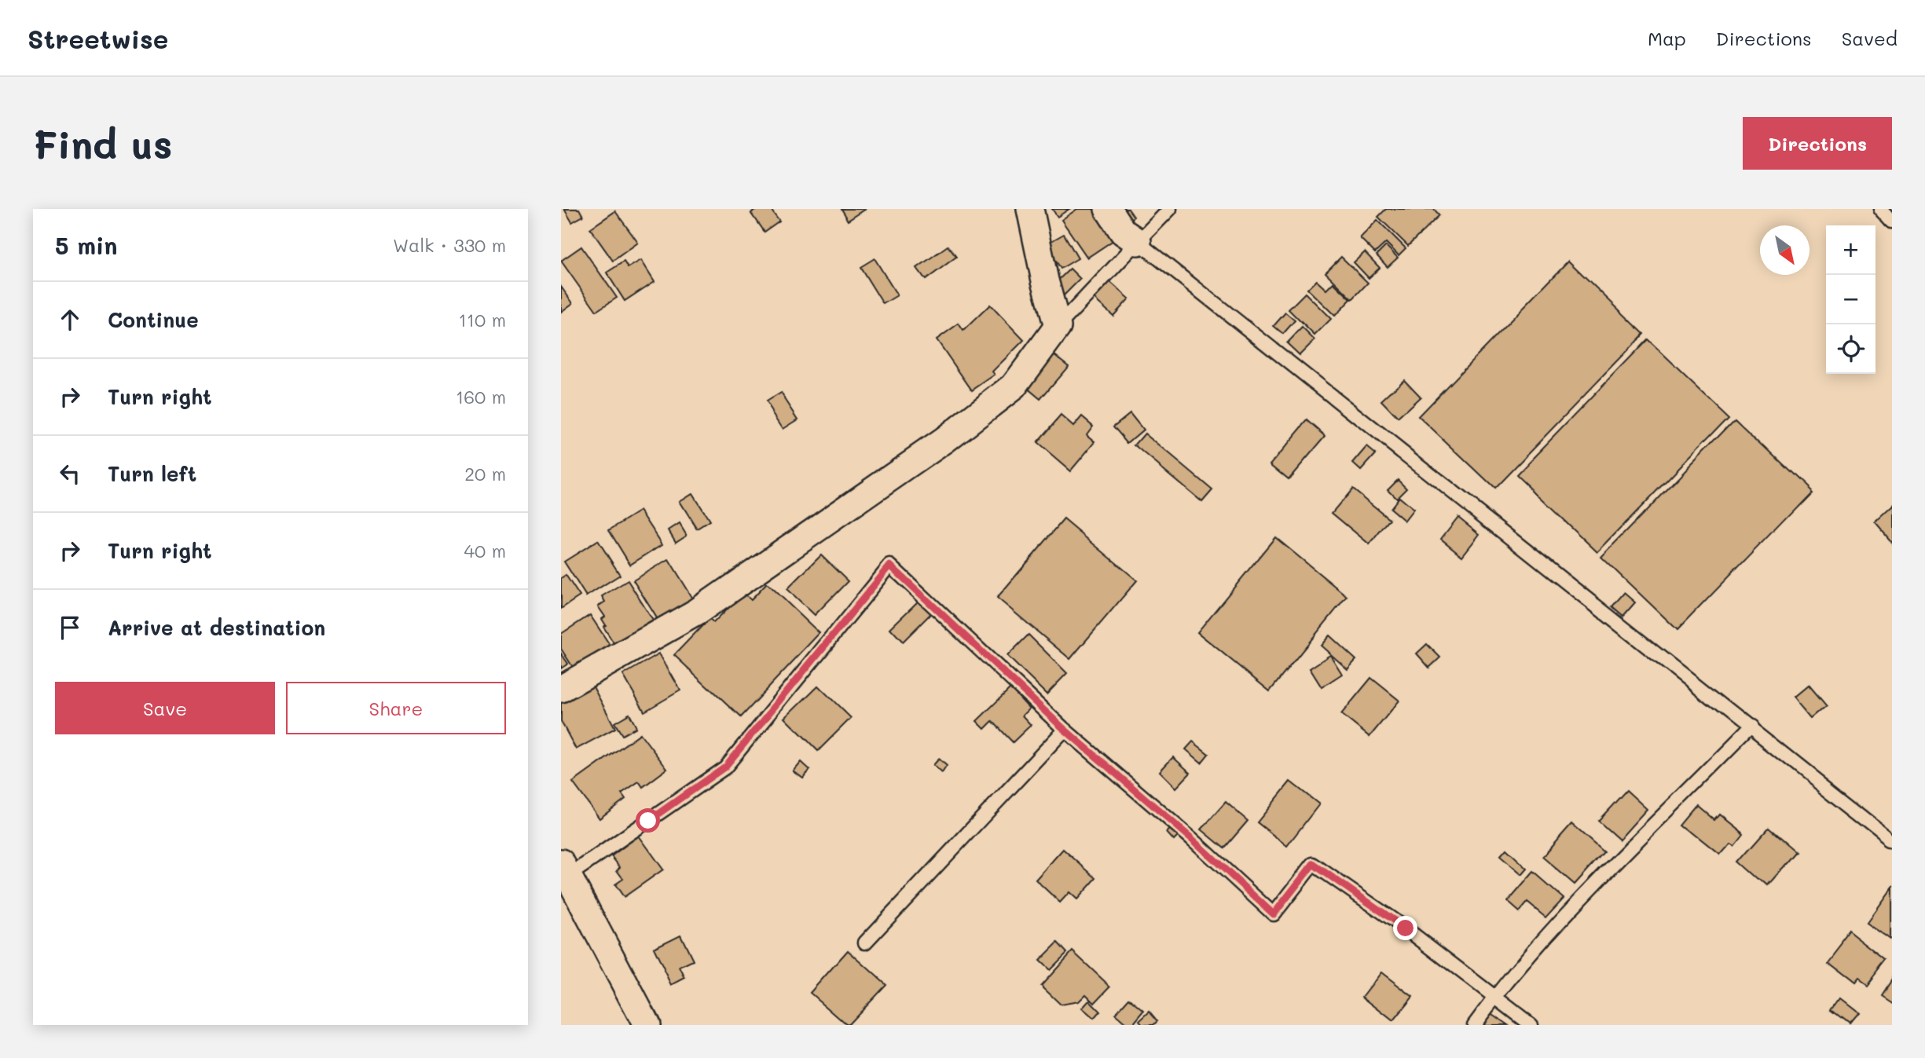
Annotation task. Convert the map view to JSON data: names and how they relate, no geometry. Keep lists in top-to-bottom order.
{
  "north": "bottom right",
  "page": {
    "header": "Streetwise",
    "nav": ["Map", "Directions", "Saved"],
    "buttons": [
      "Directions",
      ["Save", "Share"]
    ],
    "title": "Find us",
    "heading": ["5 min", "Walk · 330 m"],
    "map_buttons": ["+", "−"],
    "list": [
      ["Continue", "110 m"],
      ["Turn right", "160 m"],
      ["Turn left", "20 m"],
      ["Turn right", "40 m"],
      "Arrive at destination"
    ]
  }
}
